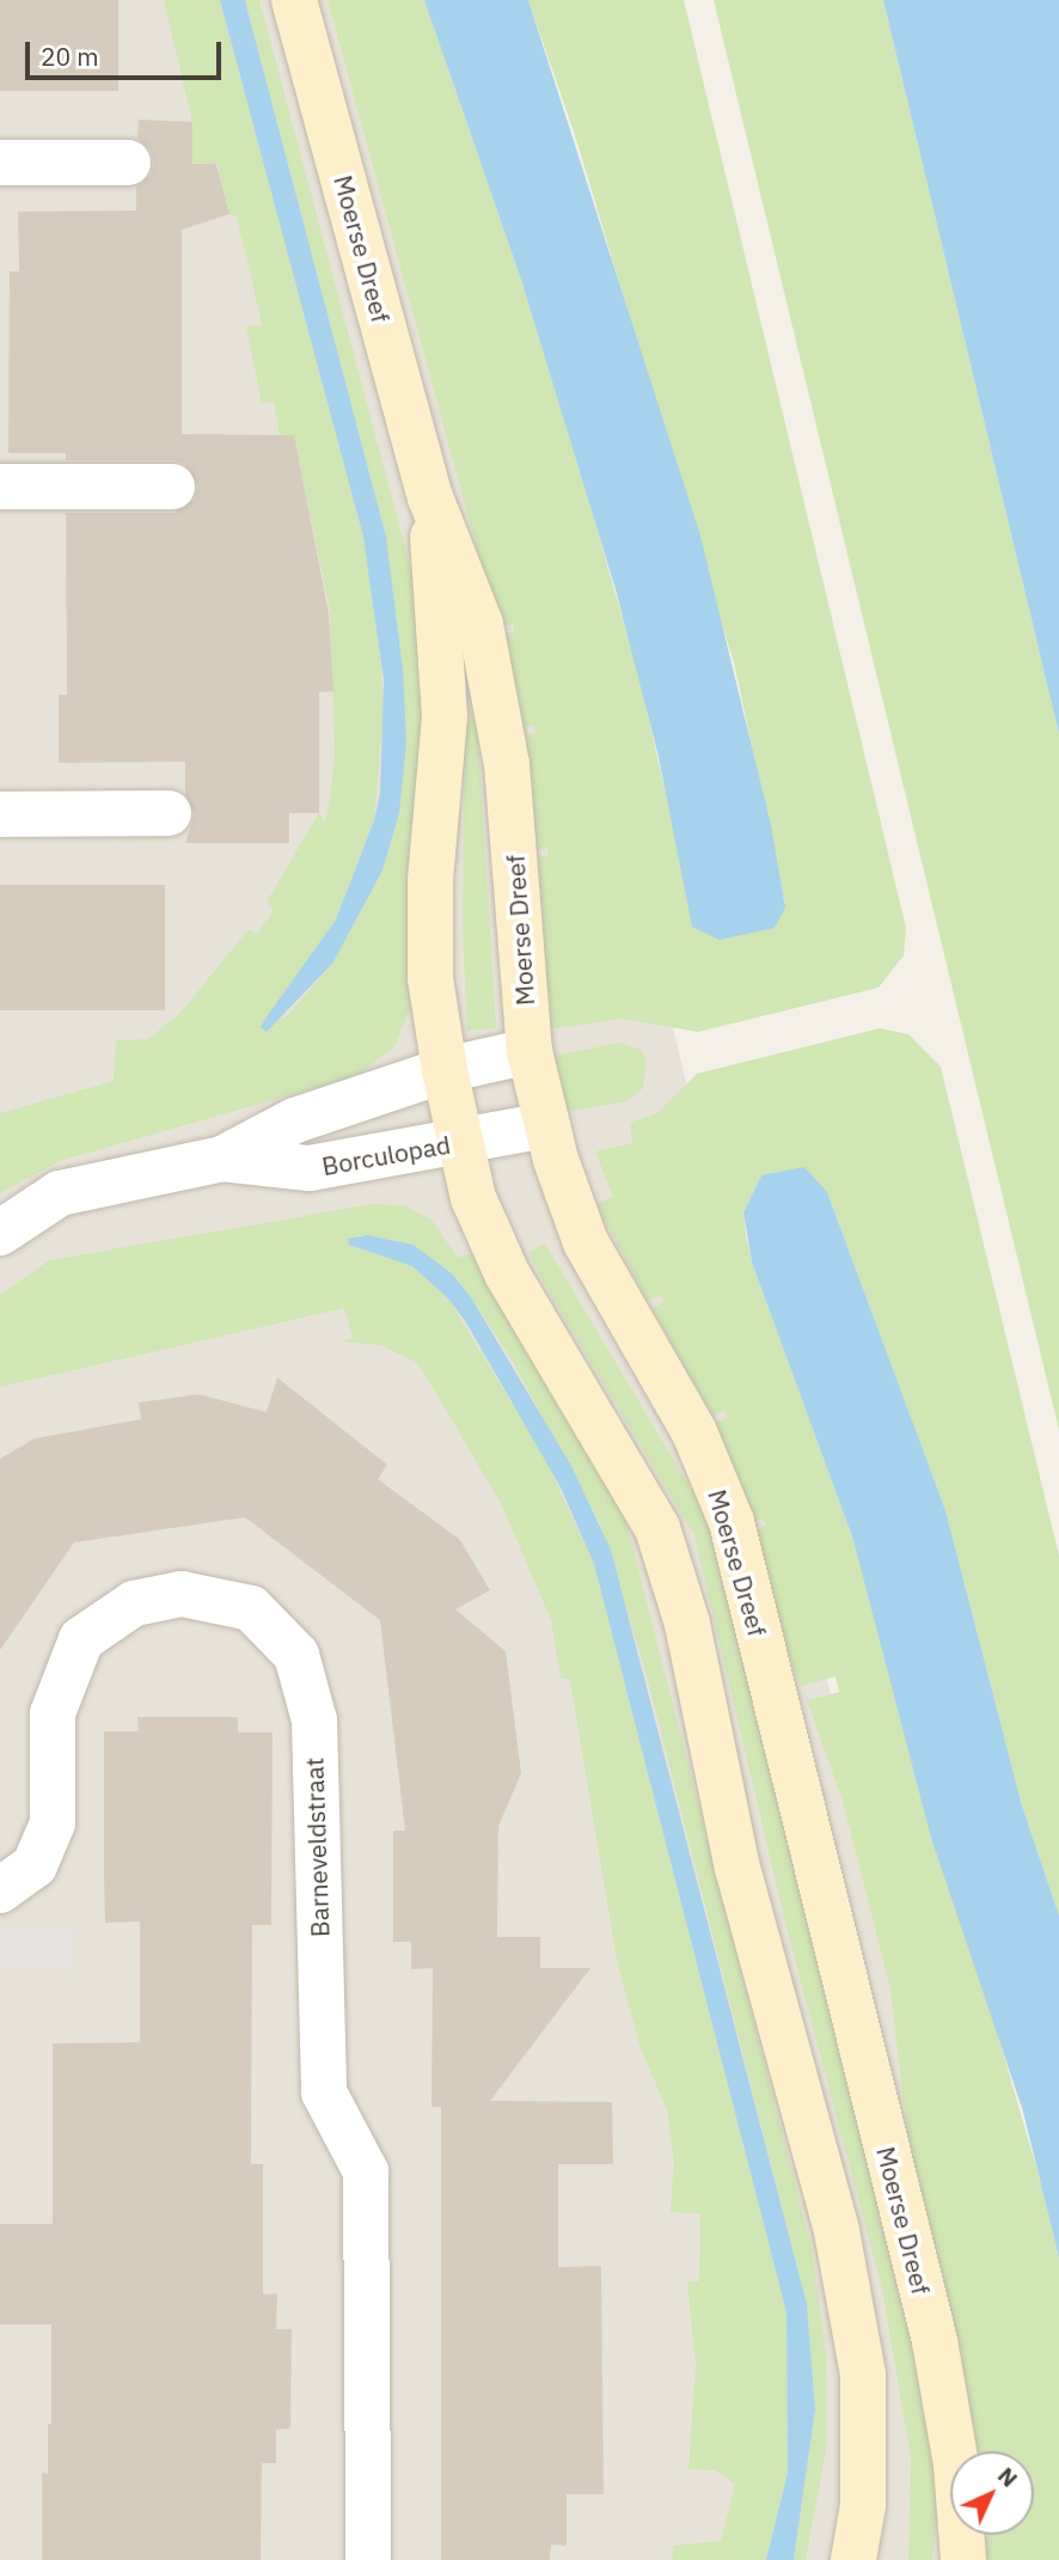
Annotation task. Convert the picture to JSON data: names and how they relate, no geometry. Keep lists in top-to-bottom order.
{
  "streets": {
    "street": ["Moerse Dreef", "Borculopad", "Barneveldstraat"]
  },
  "crossings": [
    ["Moerse Dreef", "Borculopad"]
  ],
  "scale_bar": "20 m",
  "north": "top right"
}
